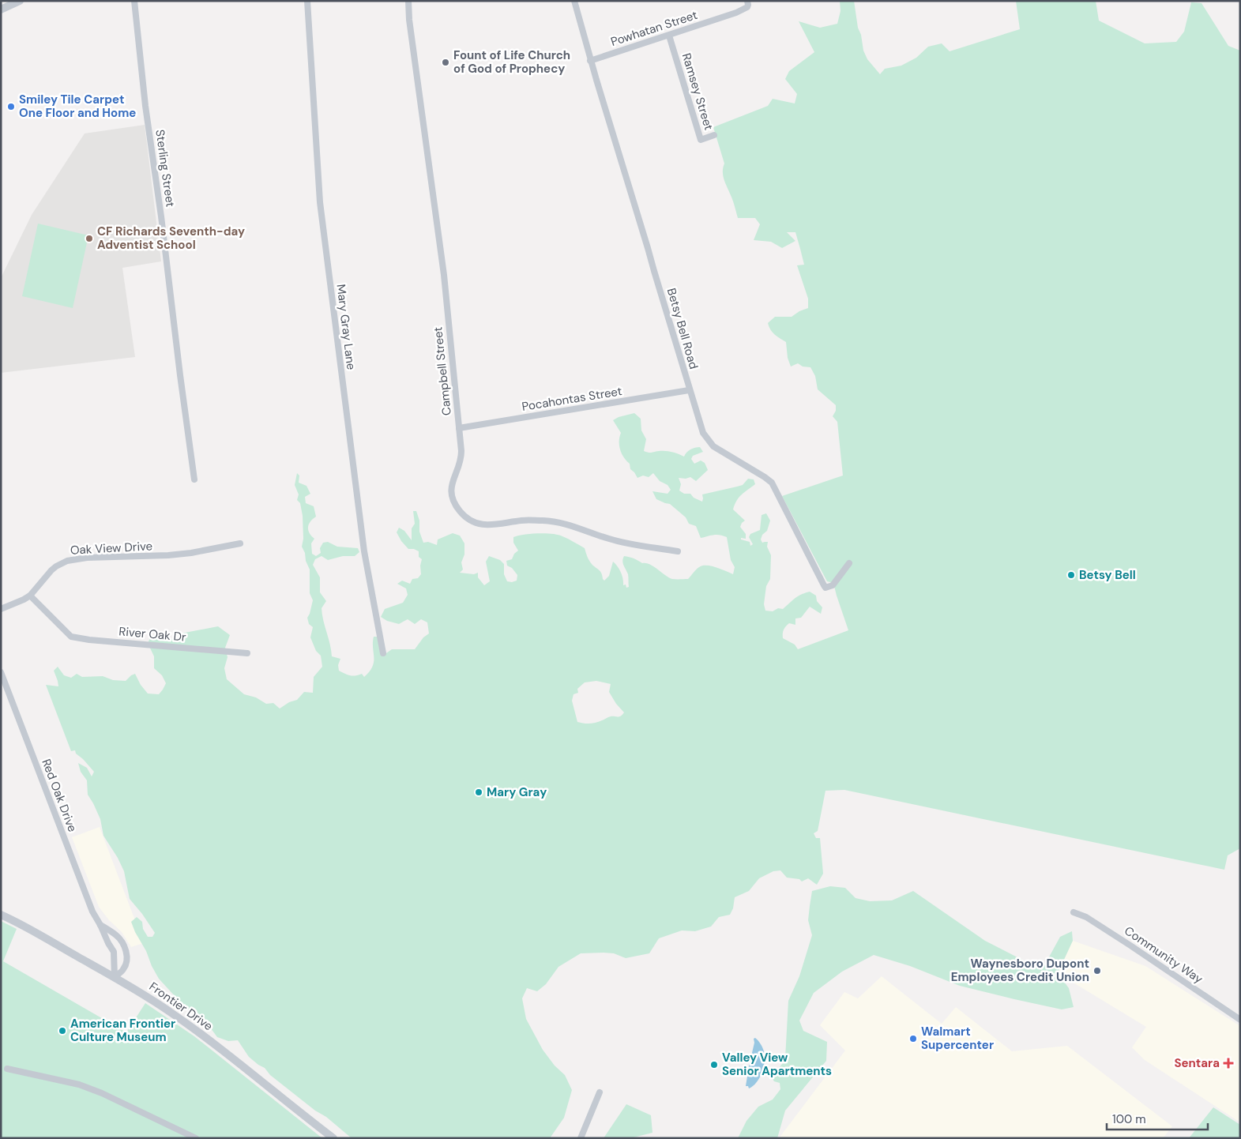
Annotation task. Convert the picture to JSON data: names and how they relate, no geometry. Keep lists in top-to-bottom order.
{
  "streets": {
    "street": [
      "Powhatan Street",
      "Ramsey Street",
      "Sterling Street",
      "Mary Gray Lane",
      "Betsy Bell Road",
      "Campbell Street",
      "Pocahontas Street",
      "Oak View Drive",
      "River Oak Dr",
      "Red Oak Drive",
      "Community Way",
      "Frontier Drive"
    ]
  },
  "crossings": [
    ["Powhatan Street", "Ramsey Street"],
    ["Powhatan Street", "Betsy Bell Road"],
    ["Betsy Bell Road", "Pocahontas Street"],
    ["Campbell Street", "Pocahontas Street"],
    ["Oak View Drive", "River Oak Dr"],
    ["Red Oak Drive", "Frontier Drive"]
  ],
  "places": {
    "other": [
      "Fount of Life Church of God of Prophecy",
      "Smiley Tile Carpet One Floor and Home",
      "CF Richards Seventh-day Adventist School",
      "Betsy Bell",
      "Mary Gray",
      "Waynesboro Dupont Employees Credit Union",
      "American Frontier Culture Museum",
      "Walmart Supercenter",
      "Valley View Senior Apartments"
    ],
    "health": ["Sentara"]
  },
  "scale_bar": "100 m"
}
